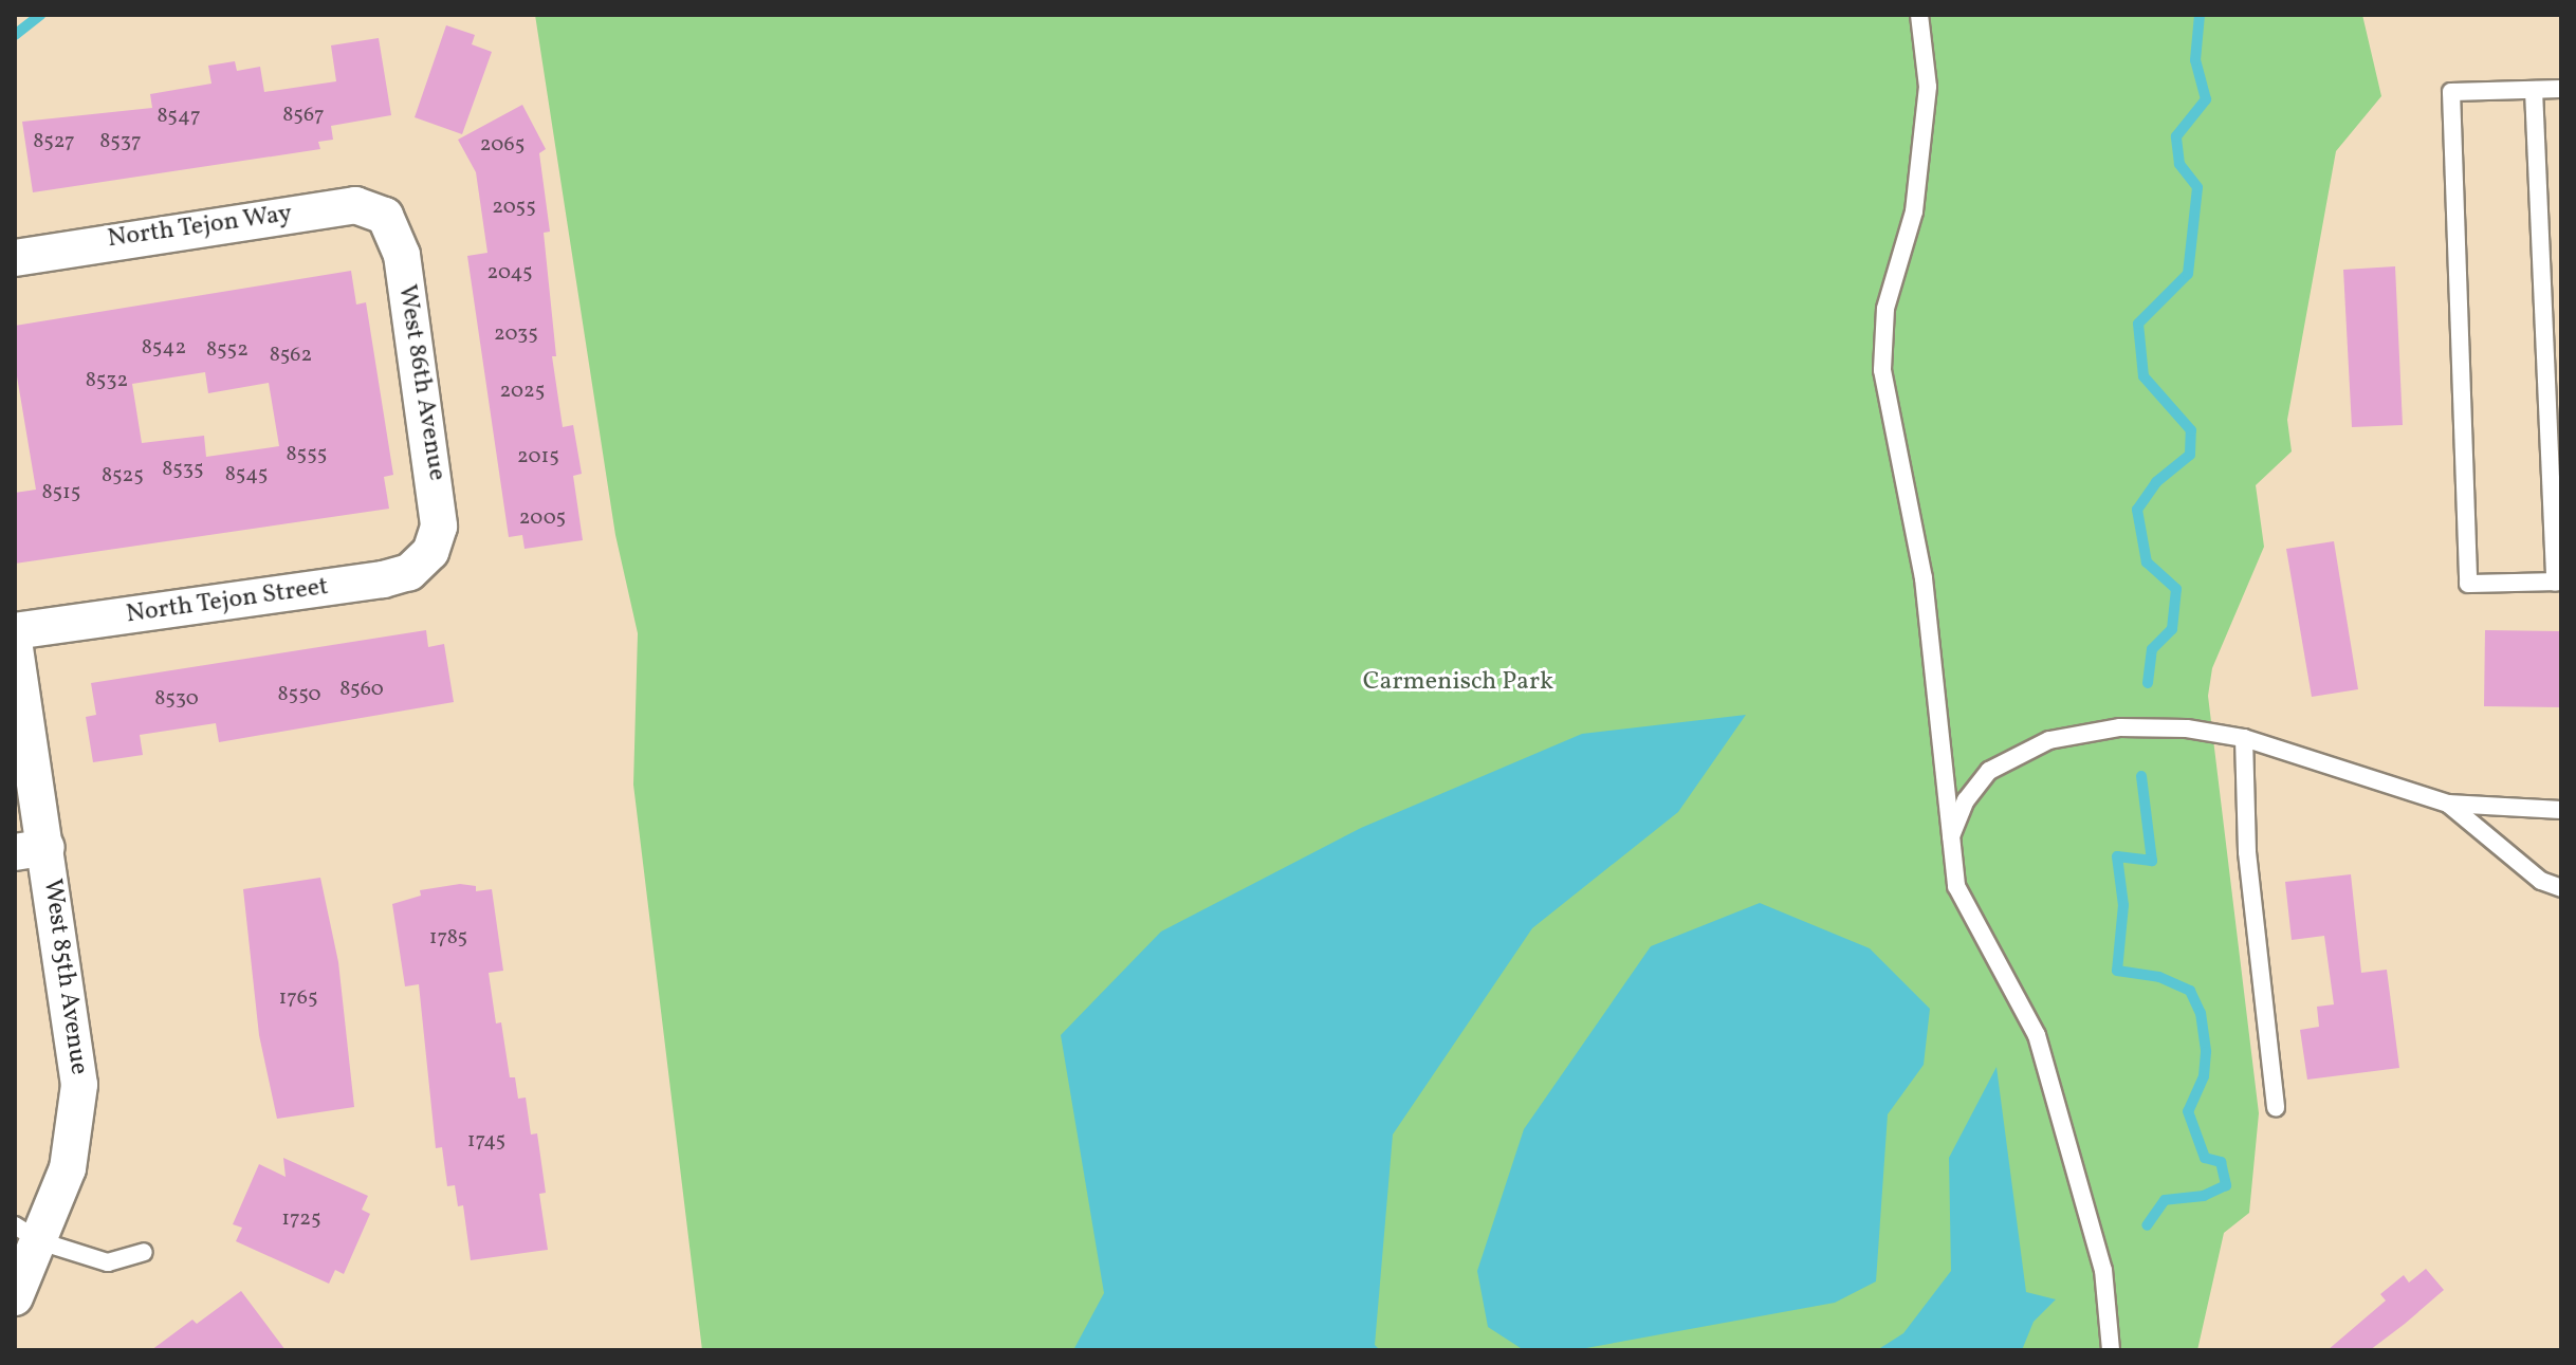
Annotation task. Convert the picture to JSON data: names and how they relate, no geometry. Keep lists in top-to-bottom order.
{
  "streets": {
    "street": [
      "North Tejon Way",
      "West 86th Avenue",
      "North Tejon Street",
      "West 85th Avenue"
    ]
  },
  "crossings": [
    ["North Tejon Way", "West 86th Avenue"],
    ["West 86th Avenue", "North Tejon Street"]
  ],
  "parks": ["Carmenisch Park"],
  "house_numbers": [
    "8567",
    "8547",
    "8527",
    "8537",
    "2065",
    "2055",
    "2045",
    "2035",
    "8542",
    "8552",
    "8562",
    "8532",
    "2025",
    "8555",
    "2015",
    "8535",
    "8545",
    "8525",
    "8515",
    "2005",
    "8560",
    "8550",
    "8530",
    "1785",
    "1765",
    "1745",
    "1725"
  ]
}
